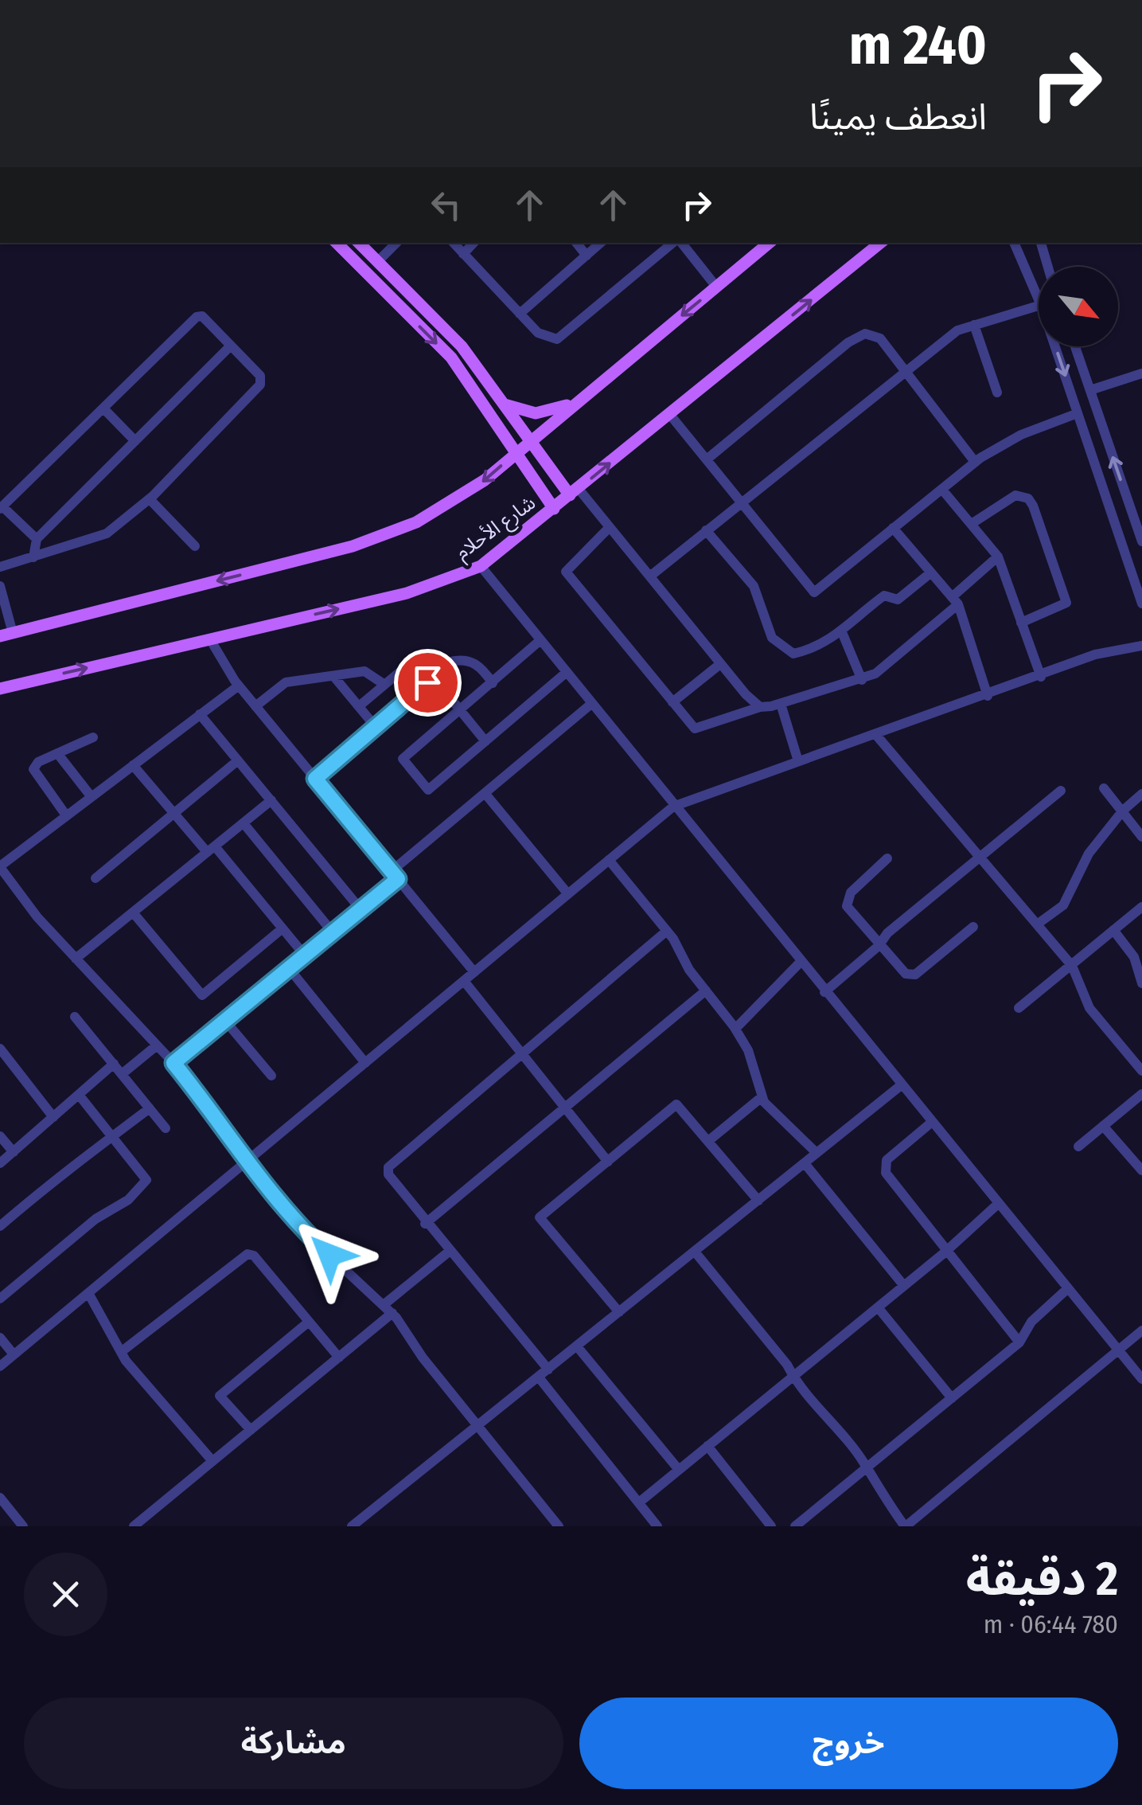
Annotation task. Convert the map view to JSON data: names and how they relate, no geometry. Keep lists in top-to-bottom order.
{
  "streets": {
    "main road": ["شارع الأحلام"]
  },
  "north": "bottom right",
  "page": {
    "turn": ["240 m", "انعطف يمينًا"],
    "heading": ["2 دقيقة", "780 m · 06:44"],
    "buttons": ["خروج", "مشاركة"]
  }
}
